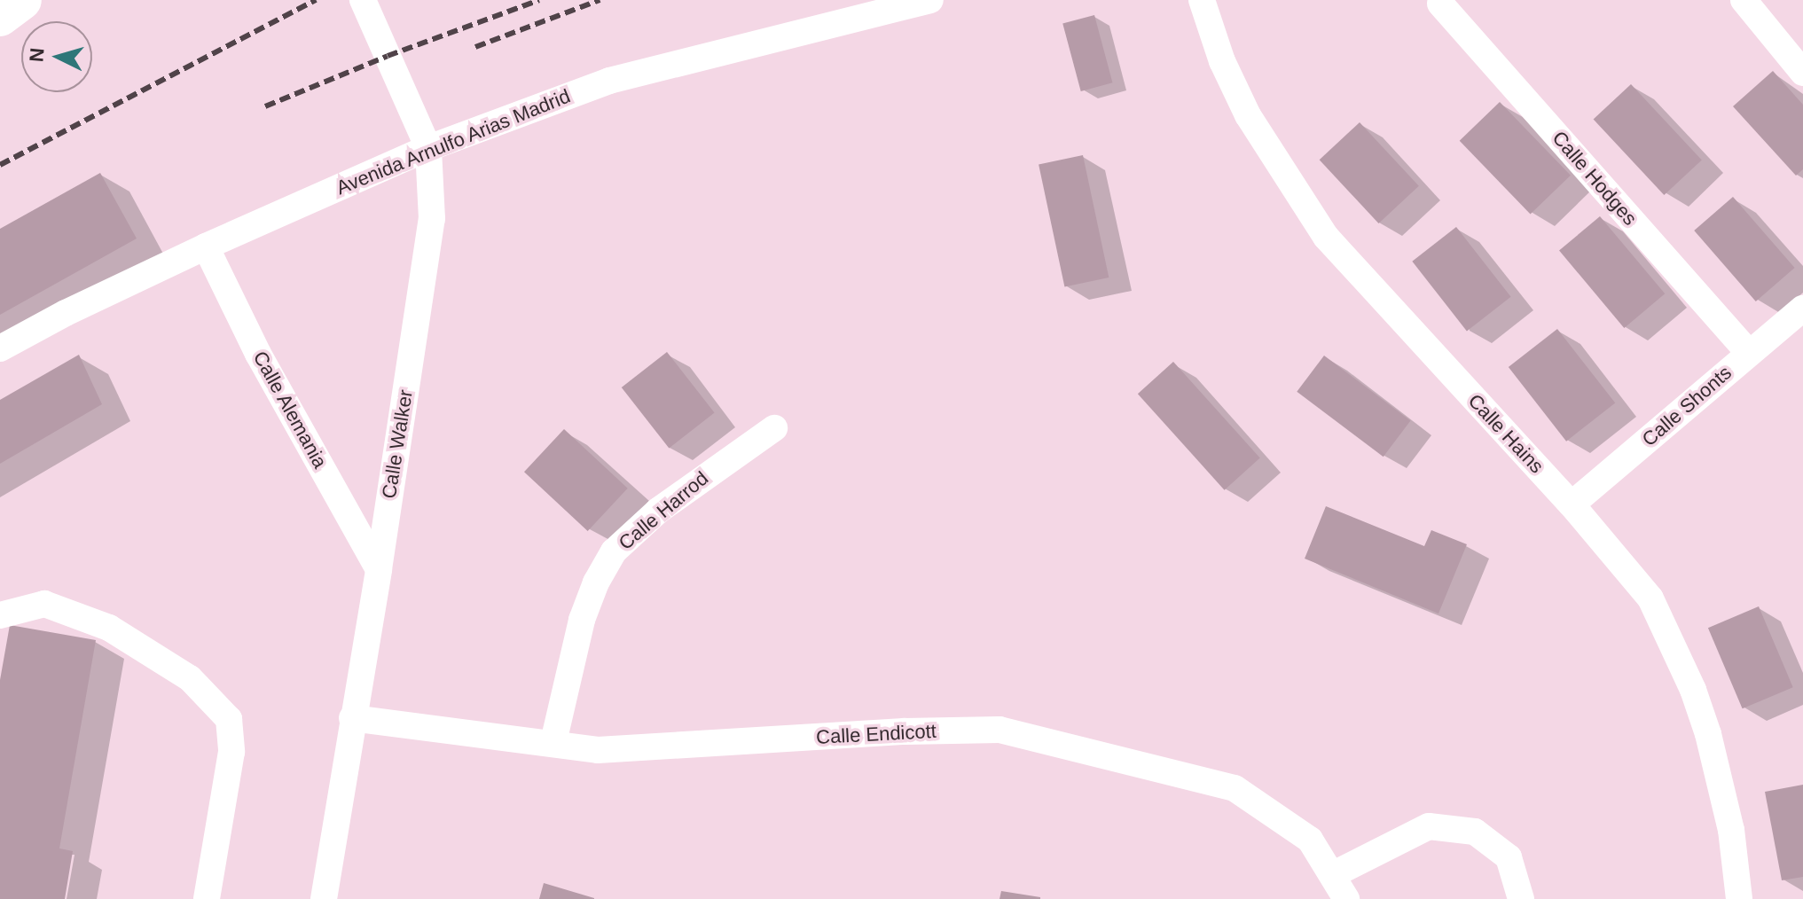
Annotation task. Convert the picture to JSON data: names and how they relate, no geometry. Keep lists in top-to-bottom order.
{
  "streets": {
    "street": [
      "Avenida Arnulfo Arias Madrid",
      "Calle Hodges",
      "Calle Shonts",
      "Calle Alemania",
      "Calle Hains",
      "Calle Walker",
      "Calle Harrod",
      "Calle Endicott"
    ]
  },
  "crossings": [
    ["Avenida Arnulfo Arias Madrid", "Calle Alemania"],
    ["Avenida Arnulfo Arias Madrid", "Calle Walker"],
    ["Calle Hodges", "Calle Shonts"],
    ["Calle Shonts", "Calle Hains"],
    ["Calle Alemania", "Calle Walker"],
    ["Calle Walker", "Calle Endicott"],
    ["Calle Harrod", "Calle Endicott"]
  ],
  "north": "left"
}
